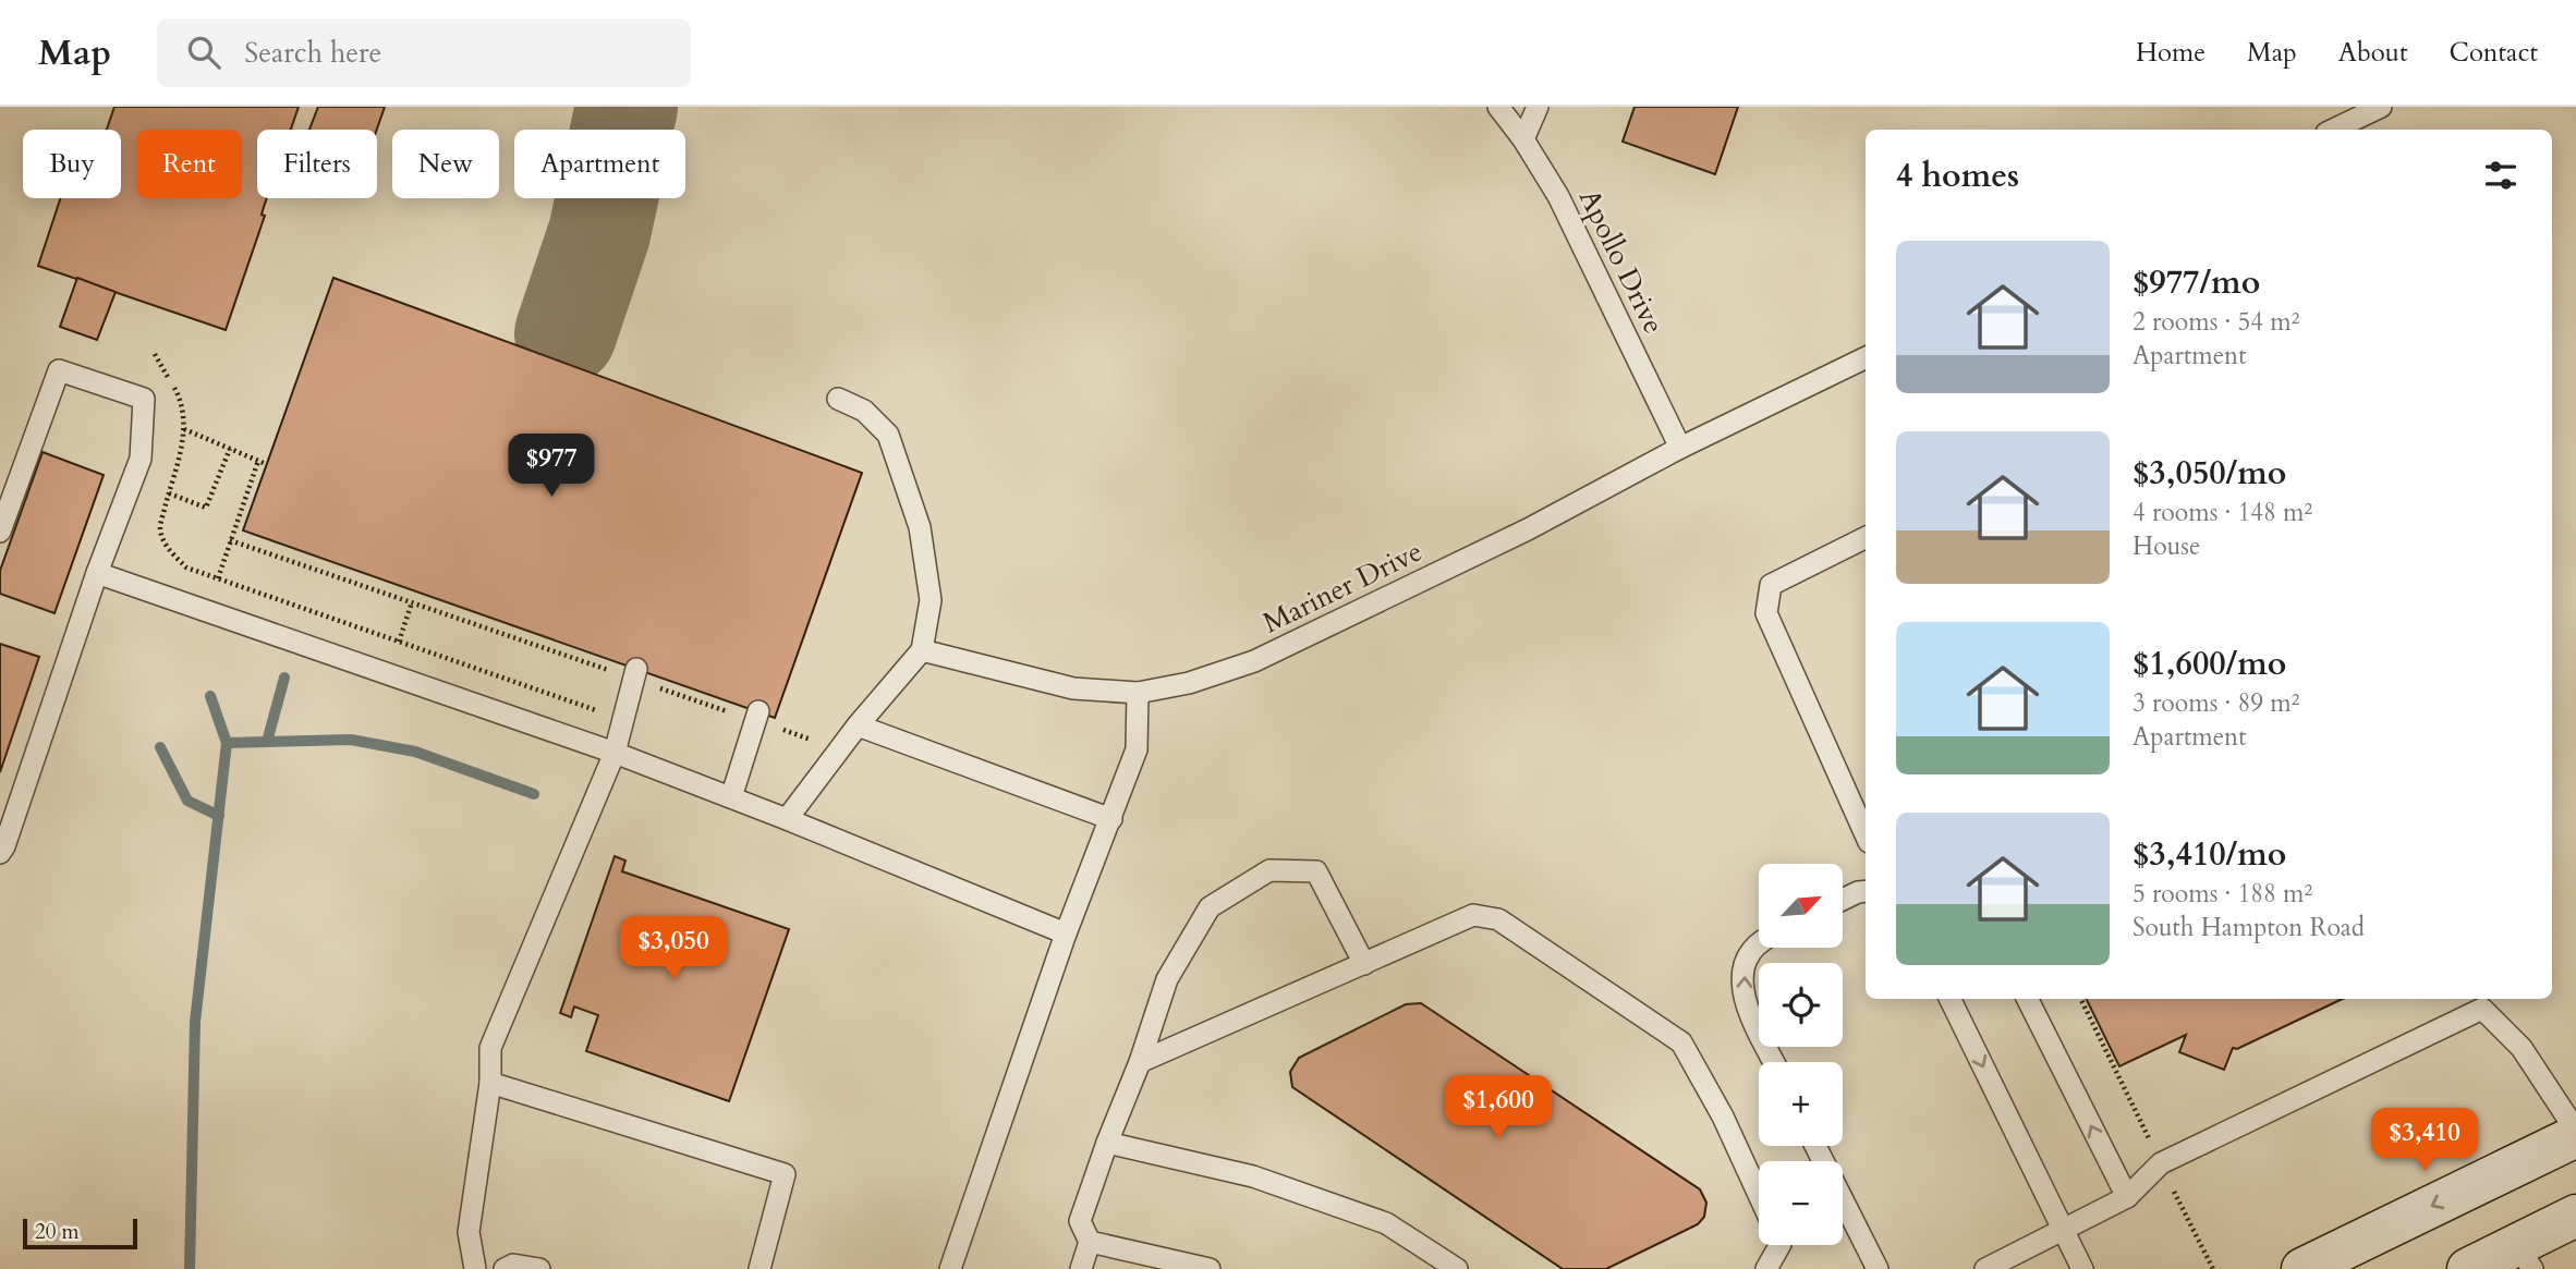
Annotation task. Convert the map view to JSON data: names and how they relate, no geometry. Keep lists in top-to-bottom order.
{
  "streets": {
    "lane": ["Apollo Drive", "Mariner Drive"]
  },
  "crossings": [
    ["Apollo Drive", "Mariner Drive"]
  ],
  "scale_bar": "20 m",
  "north": "top right",
  "page": {
    "header": "Map",
    "search": "Search here",
    "nav": [
      "Home",
      "Map",
      "About",
      "Contact"
    ],
    "chip": [
      "Buy",
      "Rent",
      "Filters",
      "New",
      "Apartment"
    ],
    "heading": "4 homes",
    "list": [
      {
        "name": "$977/mo",
        "note": "2 rooms · 54 m² · Apartment"
      },
      {
        "name": "$3,050/mo",
        "note": "4 rooms · 148 m² · House"
      },
      {
        "name": "$1,600/mo",
        "note": "3 rooms · 89 m² · Apartment"
      },
      {
        "name": "$3,410/mo",
        "note": "5 rooms · 188 m² · South Hampton Road"
      }
    ],
    "price": [
      "$977",
      "$3,050",
      "$1,600",
      "$3,410"
    ],
    "map_buttons": ["+", "−"],
    "scale": "20 m"
  }
}
